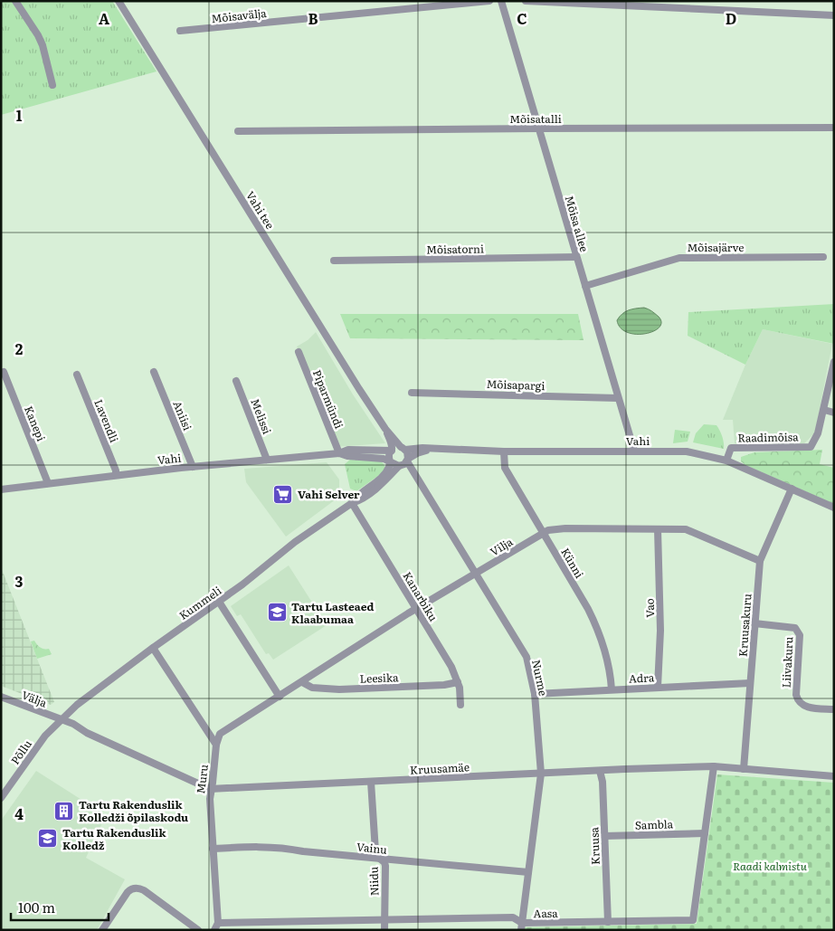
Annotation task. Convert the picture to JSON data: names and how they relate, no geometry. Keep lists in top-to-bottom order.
{
  "streets": {
    "street": [
      "Mõisavälja",
      "Mõisatalli",
      "Vahi tee",
      "Mõisa allee",
      "Mõisajärve",
      "Mõisatorni",
      "Mõisapargi",
      "Piparmündi",
      "Aniisi",
      "Melissi",
      "Lavendli",
      "Kanepi",
      "Raadimõisa",
      "Vahi",
      "Vilja",
      "Künni",
      "Kanarbiku",
      "Kummeli",
      "Vao",
      "Kruusakuru",
      "Liivakuru",
      "Leesika",
      "Nurme",
      "Adra",
      "Välja",
      "Põllu",
      "Kruusamäe",
      "Muru",
      "Sambla",
      "Kruusa",
      "Vainu",
      "Niidu",
      "Aasa"
    ]
  },
  "crossings": [
    ["Mõisatalli", "Mõisa allee"],
    ["Vahi tee", "Vahi"],
    ["Vahi tee", "Kummeli"],
    ["Vahi tee", "Nurme"],
    ["Mõisa allee", "Mõisajärve"],
    ["Mõisa allee", "Mõisatorni"],
    ["Mõisa allee", "Mõisapargi"],
    ["Mõisa allee", "Vahi"],
    ["Piparmündi", "Vahi"],
    ["Aniisi", "Vahi"],
    ["Melissi", "Vahi"],
    ["Lavendli", "Vahi"],
    ["Kanepi", "Vahi"],
    ["Raadimõisa", "Vahi"],
    ["Vahi", "Künni"],
    ["Vahi", "Kummeli"],
    ["Vahi", "Kruusakuru"],
    ["Vahi", "Nurme"],
    ["Vilja", "Künni"],
    ["Vilja", "Kanarbiku"],
    ["Vilja", "Vao"],
    ["Vilja", "Kruusakuru"],
    ["Vilja", "Leesika"],
    ["Vilja", "Nurme"],
    ["Vilja", "Muru"],
    ["Künni", "Adra"],
    ["Kanarbiku", "Kummeli"],
    ["Kanarbiku", "Leesika"],
    ["Kummeli", "Nurme"],
    ["Kummeli", "Välja"],
    ["Kummeli", "Põllu"],
    ["Kummeli", "Kruusamäe"],
    ["Vao", "Adra"],
    ["Kruusakuru", "Liivakuru"],
    ["Kruusakuru", "Adra"],
    ["Kruusakuru", "Kruusamäe"],
    ["Nurme", "Adra"],
    ["Nurme", "Kruusamäe"],
    ["Nurme", "Vainu"],
    ["Nurme", "Aasa"],
    ["Välja", "Põllu"],
    ["Välja", "Kruusamäe"],
    ["Põllu", "Kruusamäe"],
    ["Kruusamäe", "Muru"],
    ["Kruusamäe", "Kruusa"],
    ["Kruusamäe", "Niidu"],
    ["Kruusamäe", "Aasa"],
    ["Muru", "Vainu"],
    ["Muru", "Aasa"],
    ["Sambla", "Kruusa"],
    ["Sambla", "Aasa"],
    ["Kruusa", "Aasa"],
    ["Vainu", "Niidu"],
    ["Niidu", "Aasa"]
  ],
  "parks": ["Raadi kalmistu"],
  "places": {
    "supermarket": ["Vahi Selver"],
    "school or university": ["Tartu Lasteaed Klaabumaa", "Tartu Rakenduslik Kolledž"],
    "building": ["Tartu Rakenduslik Kolledži õpilaskodu"]
  },
  "scale_bar": "100 m",
  "grid": {
    "columns": [
      "A",
      "B",
      "C",
      "D"
    ],
    "rows": [
      "1",
      "2",
      "3",
      "4"
    ]
  }
}
